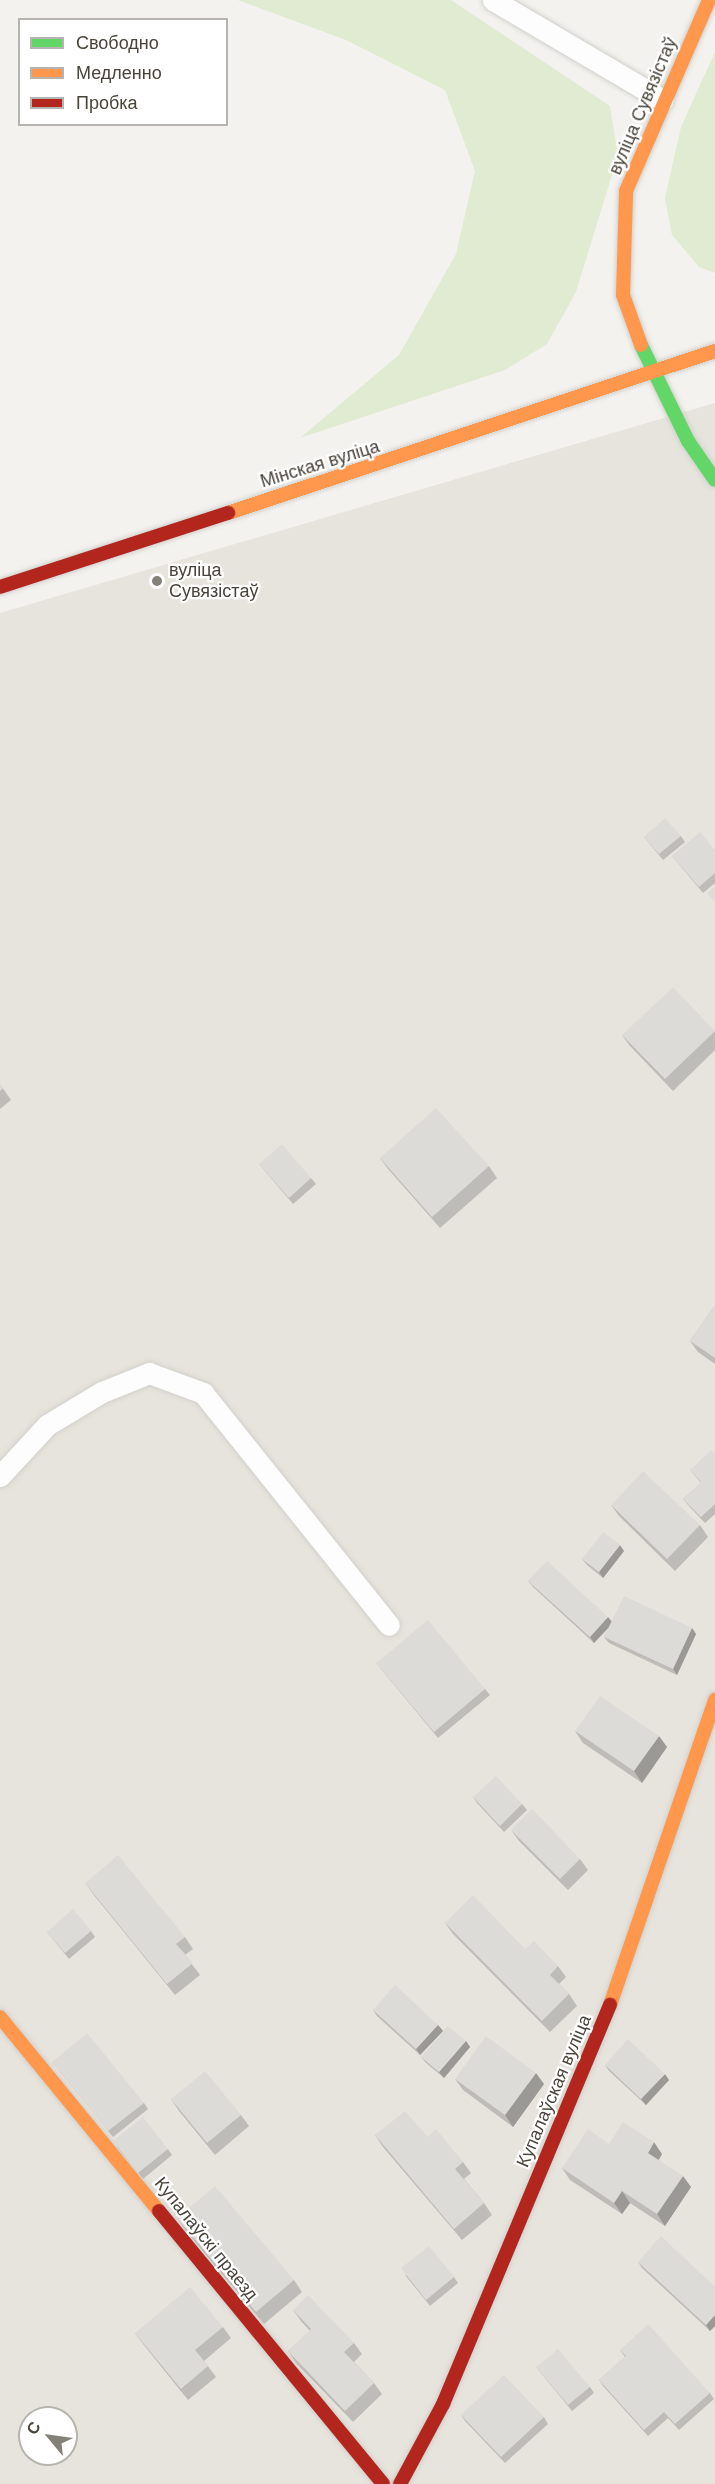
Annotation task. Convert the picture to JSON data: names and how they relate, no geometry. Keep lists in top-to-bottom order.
{
  "streets": {
    "street": [
      "вуліца Сувязістаў",
      "Мінская вуліца",
      "Купалаўская вуліца",
      "Купалаўскі праезд"
    ]
  },
  "crossings": [
    ["вуліца Сувязістаў", "Мінская вуліца"]
  ],
  "places": ["вуліца Сувязістаў"],
  "legend": ["Свободно", "Медленно", "Пробка"],
  "north": "top left"
}
